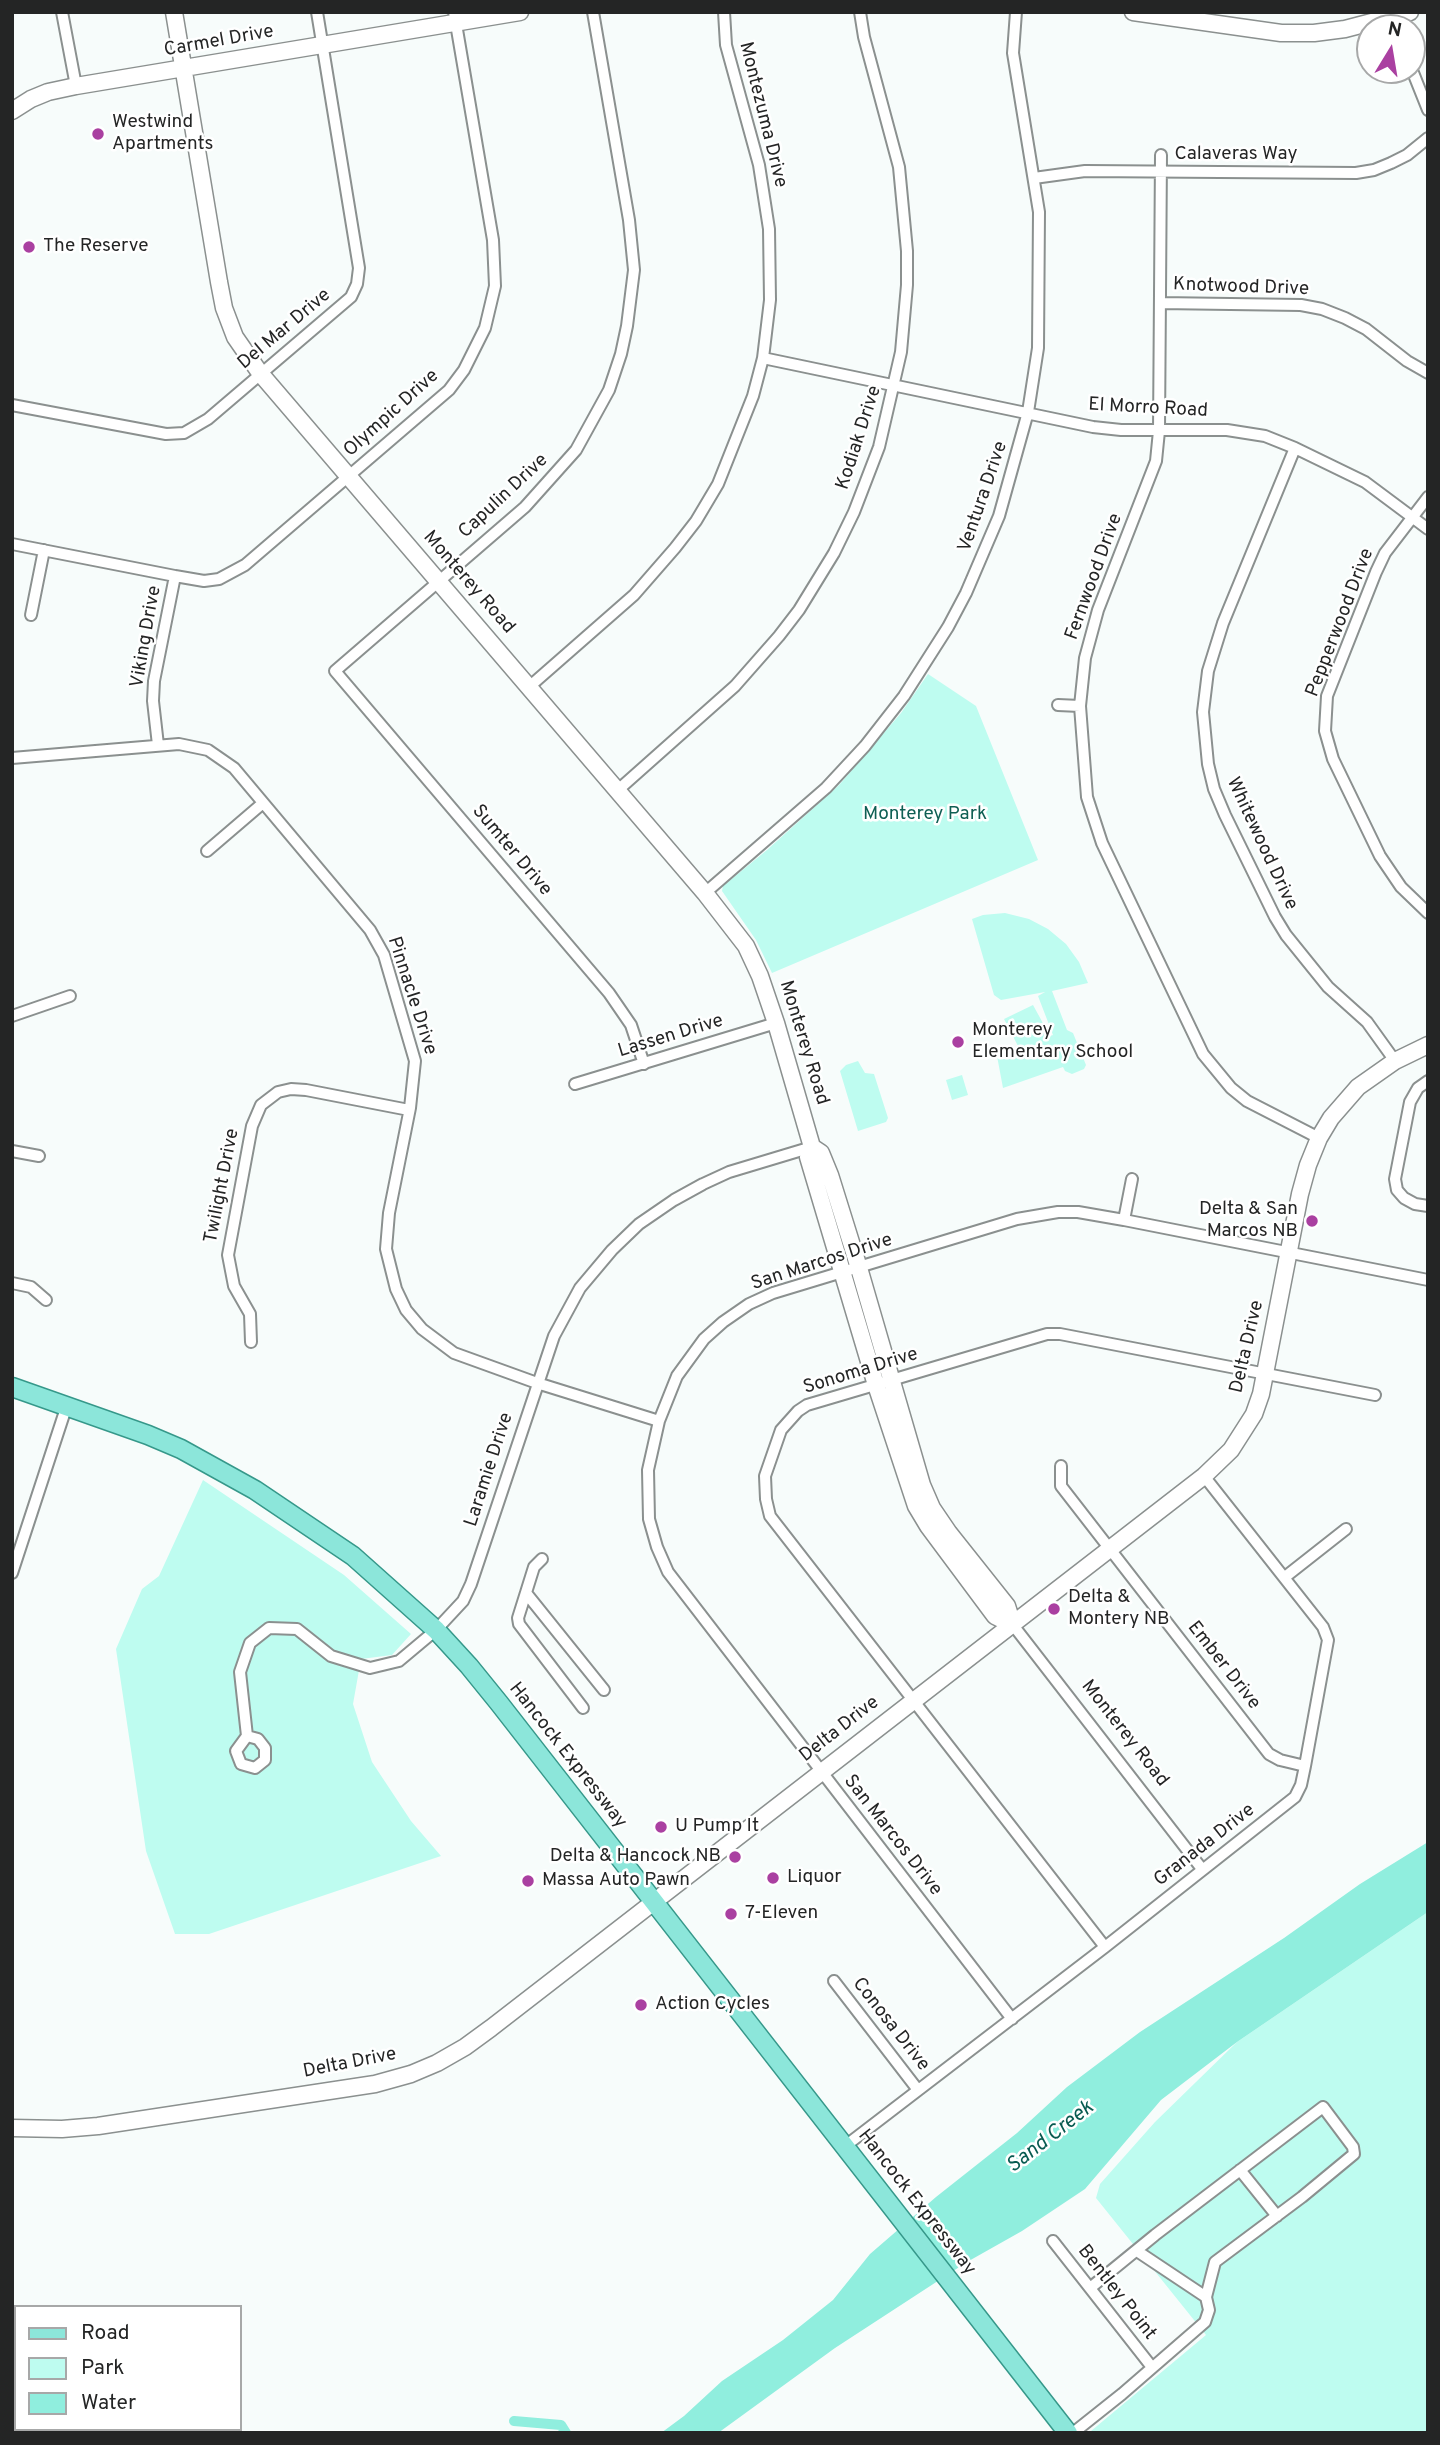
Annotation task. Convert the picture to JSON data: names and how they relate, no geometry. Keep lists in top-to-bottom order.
{
  "streets": {
    "main road": ["Hancock Expressway"],
    "street": [
      "Carmel Drive",
      "Montezuma Drive",
      "Calaveras Way",
      "Knotwood Drive",
      "Del Mar Drive",
      "El Morro Road",
      "Olympic Drive",
      "Kodiak Drive",
      "Capulin Drive",
      "Ventura Drive",
      "Fernwood Drive",
      "Monterey Road",
      "Pepperwood Drive",
      "Viking Drive",
      "Whitewood Drive",
      "Sumter Drive",
      "Pinnacle Drive",
      "Lassen Drive",
      "Twilight Drive",
      "San Marcos Drive",
      "Delta Drive",
      "Sonoma Drive",
      "Laramie Drive",
      "Ember Drive",
      "Granada Drive",
      "Conosa Drive",
      "Bentley Point"
    ]
  },
  "crossings": [
    ["Carmel Drive", "Del Mar Drive"],
    ["Carmel Drive", "Olympic Drive"],
    ["Carmel Drive", "Monterey Road"],
    ["Montezuma Drive", "El Morro Road"],
    ["Montezuma Drive", "Monterey Road"],
    ["Calaveras Way", "Ventura Drive"],
    ["Calaveras Way", "Fernwood Drive"],
    ["Knotwood Drive", "Fernwood Drive"],
    ["Del Mar Drive", "Monterey Road"],
    ["El Morro Road", "Kodiak Drive"],
    ["El Morro Road", "Ventura Drive"],
    ["El Morro Road", "Fernwood Drive"],
    ["El Morro Road", "Pepperwood Drive"],
    ["El Morro Road", "Whitewood Drive"],
    ["Olympic Drive", "Monterey Road"],
    ["Olympic Drive", "Viking Drive"],
    ["Kodiak Drive", "Monterey Road"],
    ["Capulin Drive", "Monterey Road"],
    ["Capulin Drive", "Sumter Drive"],
    ["Ventura Drive", "Monterey Road"],
    ["Fernwood Drive", "Delta Drive"],
    ["Monterey Road", "Lassen Drive"],
    ["Monterey Road", "San Marcos Drive"],
    ["Monterey Road", "Delta Drive"],
    ["Monterey Road", "Sonoma Drive"],
    ["Monterey Road", "Laramie Drive"],
    ["Monterey Road", "Granada Drive"],
    ["Viking Drive", "Pinnacle Drive"],
    ["Whitewood Drive", "Delta Drive"],
    ["Sumter Drive", "Lassen Drive"],
    ["Pinnacle Drive", "Twilight Drive"],
    ["Pinnacle Drive", "San Marcos Drive"],
    ["Pinnacle Drive", "Laramie Drive"],
    ["San Marcos Drive", "Delta Drive"],
    ["San Marcos Drive", "Granada Drive"],
    ["Delta Drive", "Sonoma Drive"],
    ["Delta Drive", "Ember Drive"],
    ["Delta Drive", "Hancock Expressway"],
    ["Delta Drive", "Granada Drive"],
    ["Sonoma Drive", "Granada Drive"],
    ["Laramie Drive", "Hancock Expressway"],
    ["Ember Drive", "Granada Drive"],
    ["Hancock Expressway", "Granada Drive"],
    ["Hancock Expressway", "Bentley Point"],
    ["Granada Drive", "Conosa Drive"]
  ],
  "water": ["Sand Creek"],
  "parks": ["Monterey Park"],
  "places": [
    "Westwind Apartments",
    "The Reserve",
    "Monterey Elementary School",
    "Delta & San Marcos NB",
    "Delta & Montery NB",
    "U Pump It",
    "Delta & Hancock NB",
    "Liquor",
    "Massa Auto Pawn",
    "7-Eleven",
    "Action Cycles"
  ],
  "legend": ["Road", "Park", "Water"],
  "north": "top"
}
